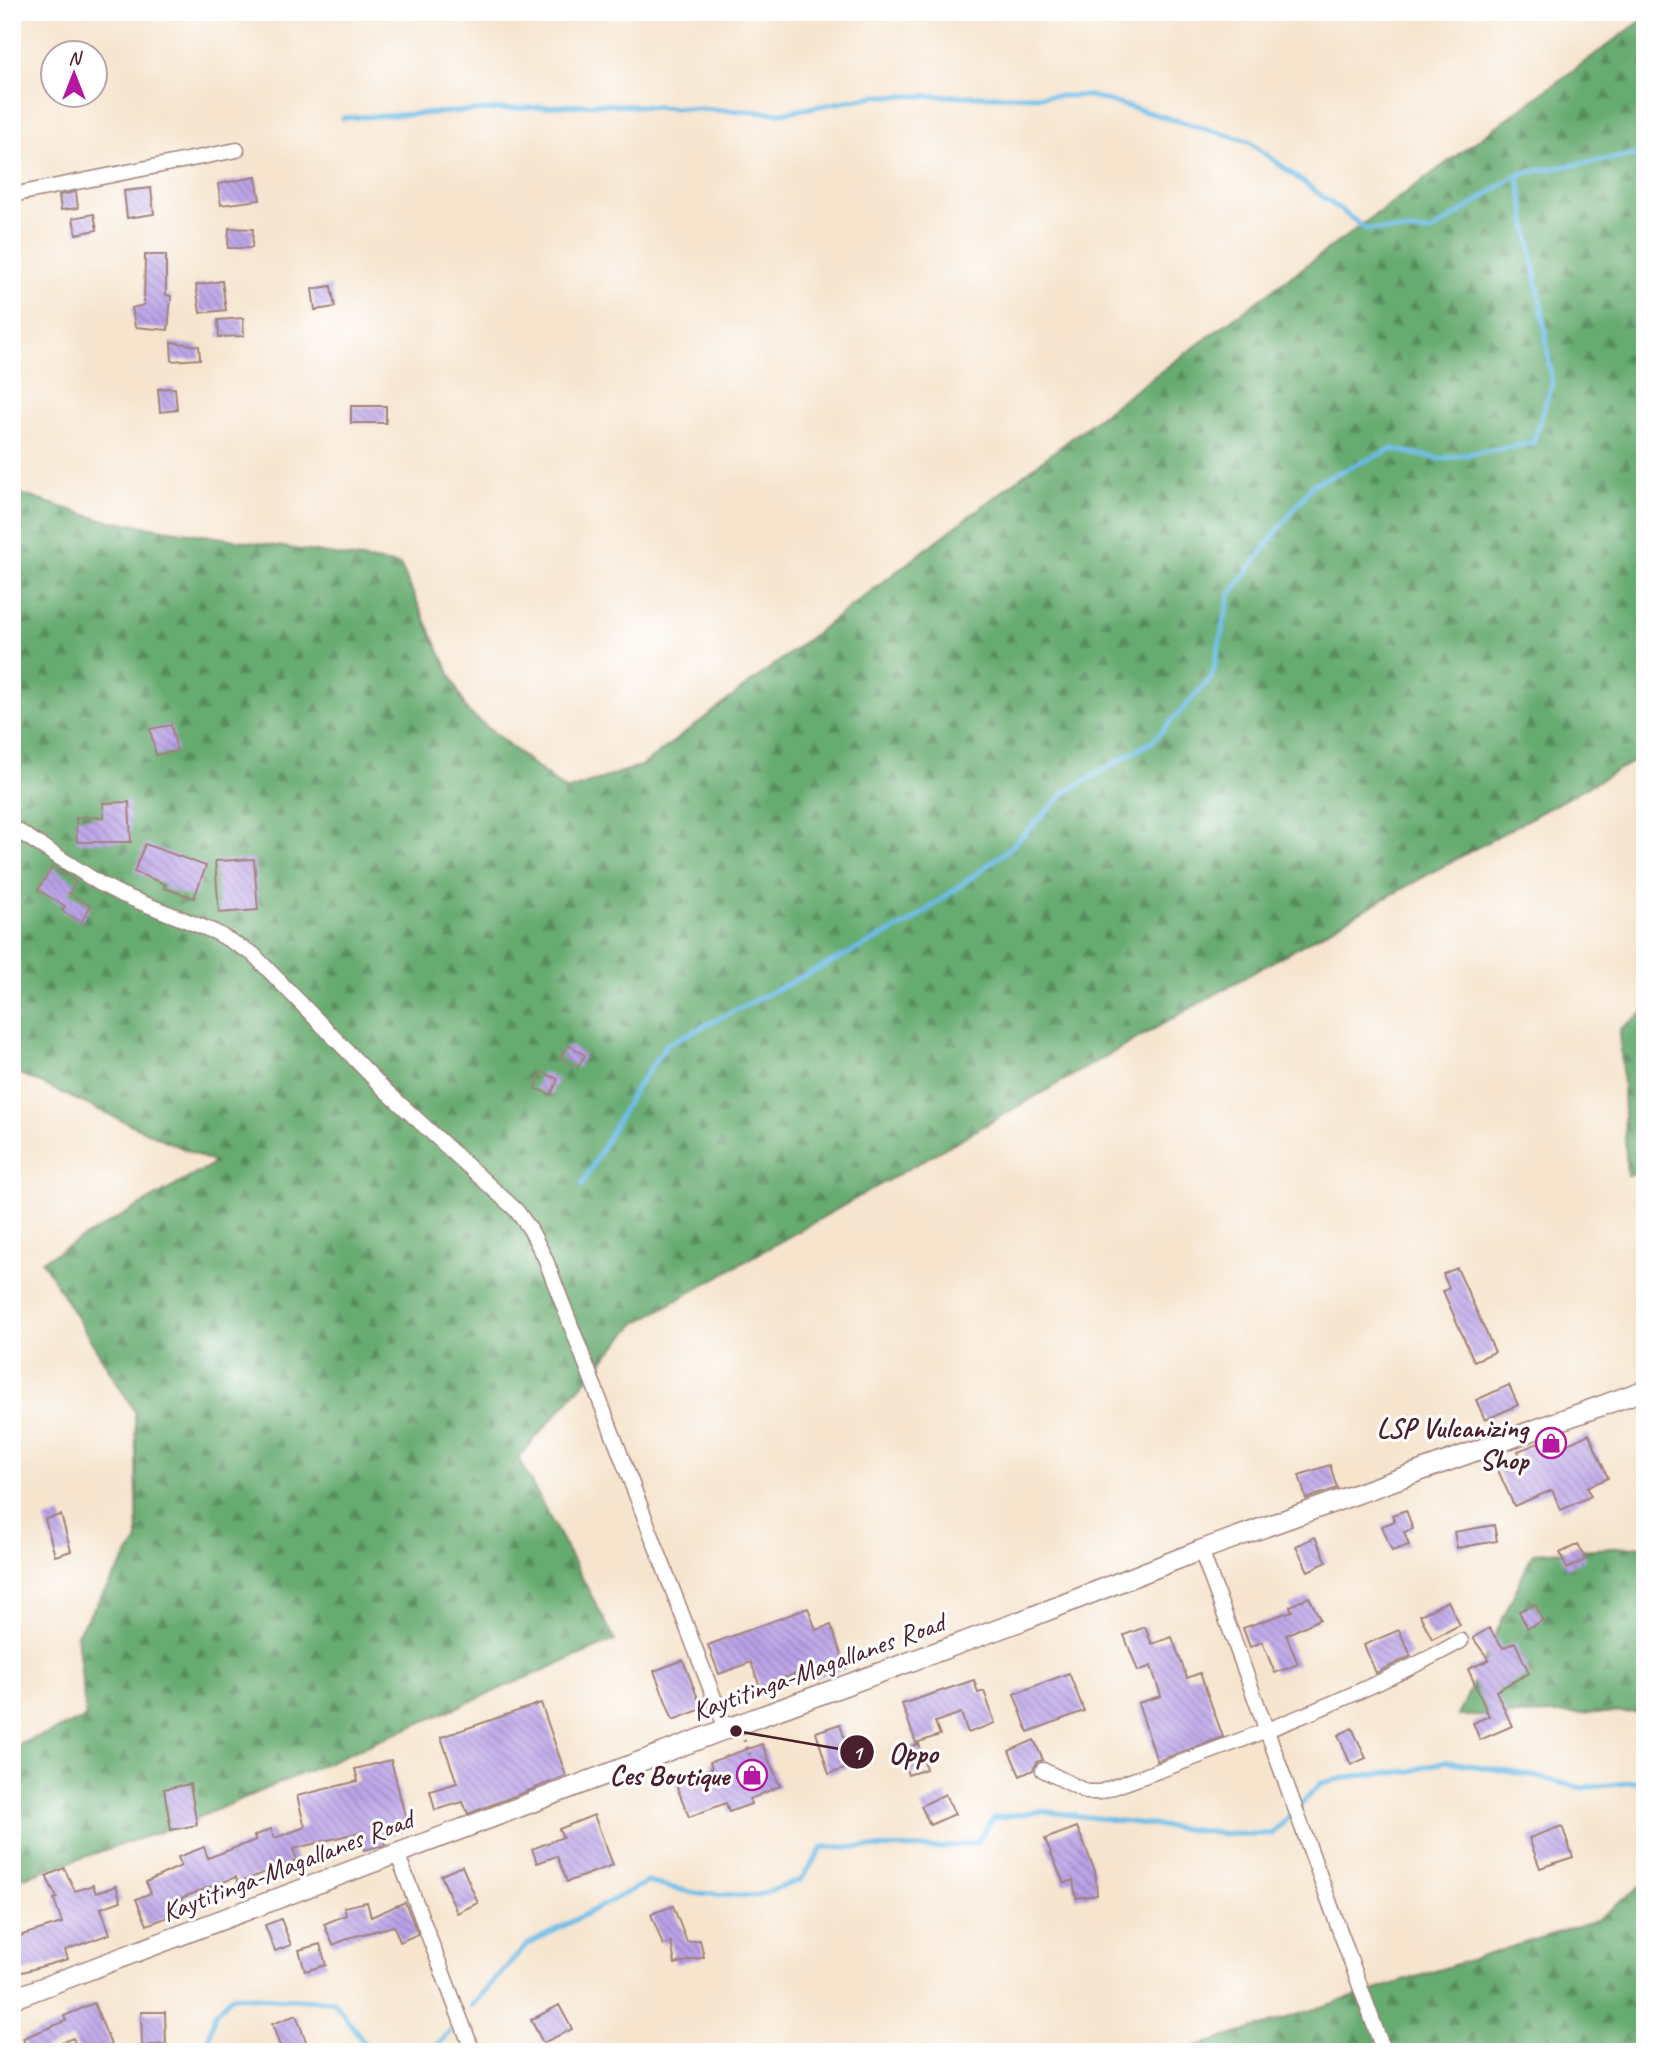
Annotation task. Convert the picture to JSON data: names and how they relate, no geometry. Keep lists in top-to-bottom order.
{
  "streets": {
    "main road": ["Kaytitinga-Magallanes Road"]
  },
  "places": {
    "shop": ["LSP Vulcanizing Shop", "Ces Boutique"],
    "other": ["Oppo"]
  },
  "north": "top"
}
